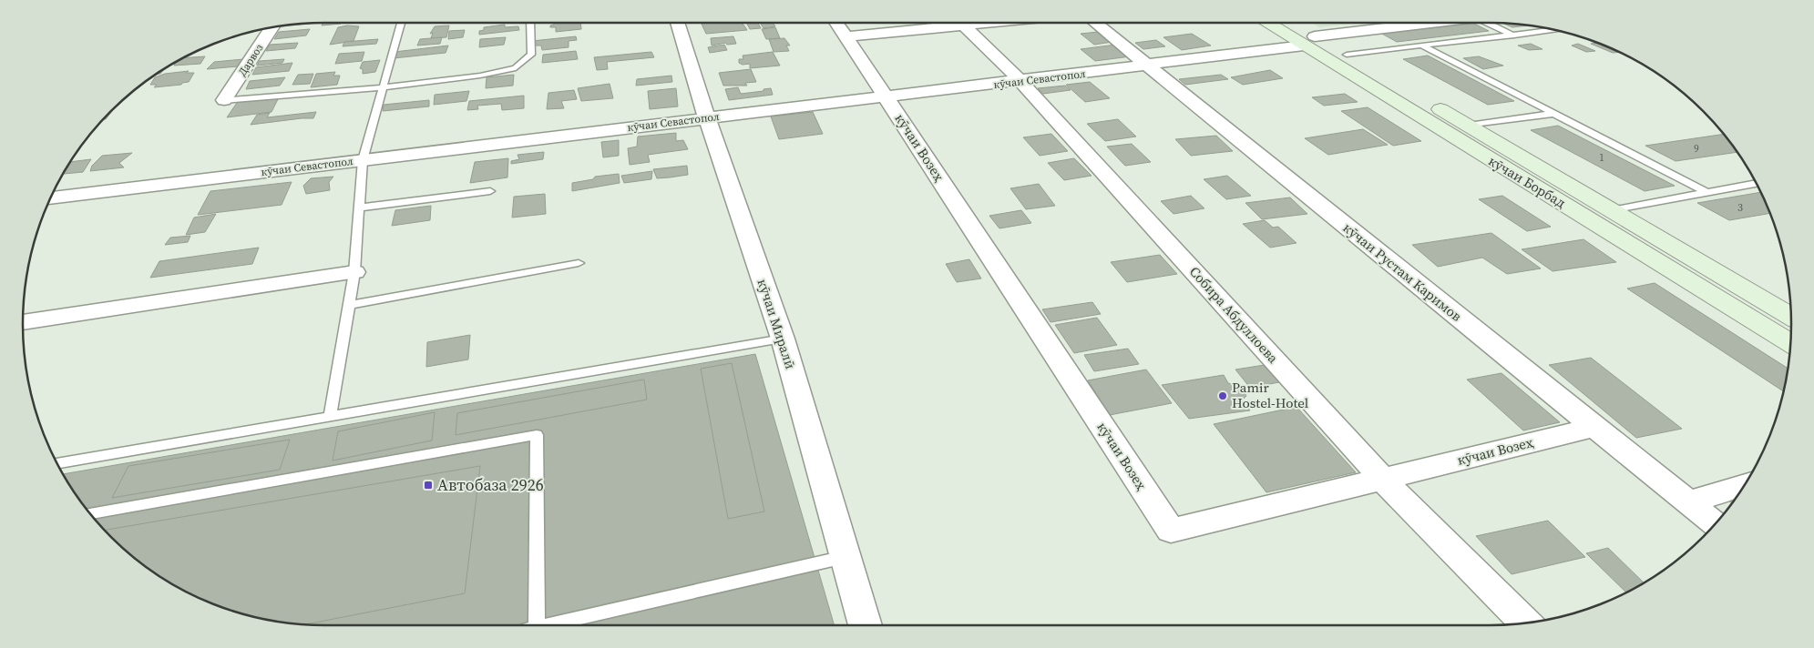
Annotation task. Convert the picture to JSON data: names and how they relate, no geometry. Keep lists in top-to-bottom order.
{
  "streets": {
    "main road": ["кӯчаи Борбад"],
    "street": [
      "Дарвоз",
      "кӯчаи Севастопол",
      "кӯчаи Возеҳ",
      "кӯчаи Рустам Каримов",
      "Собира Абдуллоева",
      "кӯчаи Миралӣ"
    ]
  },
  "crossings": [
    ["кӯчаи Севастопол", "кӯчаи Возеҳ"],
    ["кӯчаи Севастопол", "кӯчаи Борбад"],
    ["кӯчаи Севастопол", "кӯчаи Рустам Каримов"],
    ["кӯчаи Севастопол", "Собира Абдуллоева"],
    ["кӯчаи Севастопол", "кӯчаи Миралӣ"],
    ["кӯчаи Возеҳ", "кӯчаи Рустам Каримов"],
    ["кӯчаи Возеҳ", "Собира Абдуллоева"]
  ],
  "places": {
    "other": ["Pamir Hostel-Hotel"],
    "transit": ["Автобаза 2926"]
  },
  "house_numbers": ["9", "1", "3"]
}
